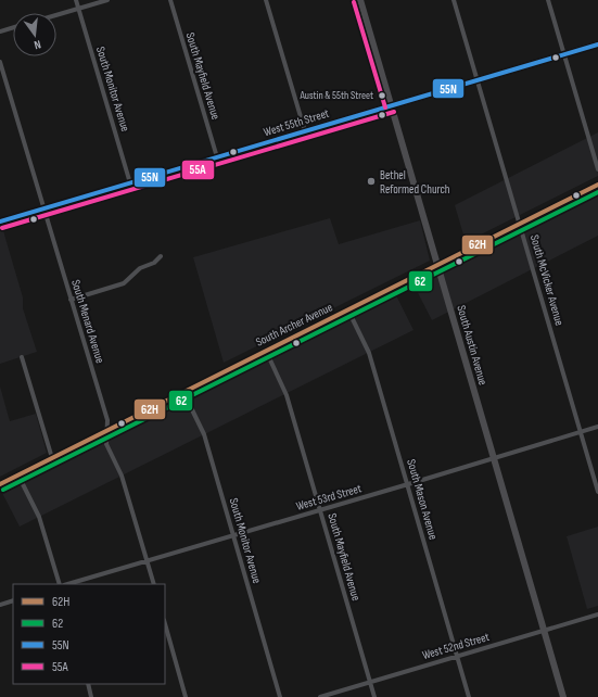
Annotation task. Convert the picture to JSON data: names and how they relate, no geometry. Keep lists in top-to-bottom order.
{
  "streets": {
    "main road": ["West 55th Street", "South Archer Avenue", "South Austin Avenue"],
    "street": [
      "South Mayfield Avenue",
      "South Monitor Avenue",
      "South McVicker Avenue",
      "South Menard Avenue",
      "West 53rd Street",
      "South Mason Avenue",
      "West 52nd Street"
    ]
  },
  "crossings": [
    ["South Mayfield Avenue", "West 55th Street"],
    ["South Mayfield Avenue", "South Archer Avenue"],
    ["South Mayfield Avenue", "West 53rd Street"],
    ["South Mayfield Avenue", "West 52nd Street"],
    ["South Monitor Avenue", "West 55th Street"],
    ["South Monitor Avenue", "South Archer Avenue"],
    ["South Monitor Avenue", "West 53rd Street"],
    ["West 55th Street", "South McVicker Avenue"],
    ["West 55th Street", "South Menard Avenue"],
    ["West 55th Street", "South Austin Avenue"],
    ["South McVicker Avenue", "South Archer Avenue"],
    ["South McVicker Avenue", "West 53rd Street"],
    ["South Menard Avenue", "South Archer Avenue"],
    ["South Menard Avenue", "West 53rd Street"],
    ["South Archer Avenue", "South Austin Avenue"],
    ["South Archer Avenue", "South Mason Avenue"],
    ["South Austin Avenue", "West 53rd Street"],
    ["South Austin Avenue", "West 52nd Street"],
    ["West 53rd Street", "South Mason Avenue"],
    ["South Mason Avenue", "West 52nd Street"]
  ],
  "places": ["Austin & 55th Street", "Bethel Reformed Church"],
  "lines": [
    "transit line 55A",
    "transit line 55N",
    "transit line 62H",
    "transit line 62"
  ],
  "legend": [
    "62H",
    "62",
    "55N",
    "55A"
  ],
  "north": "bottom"
}
